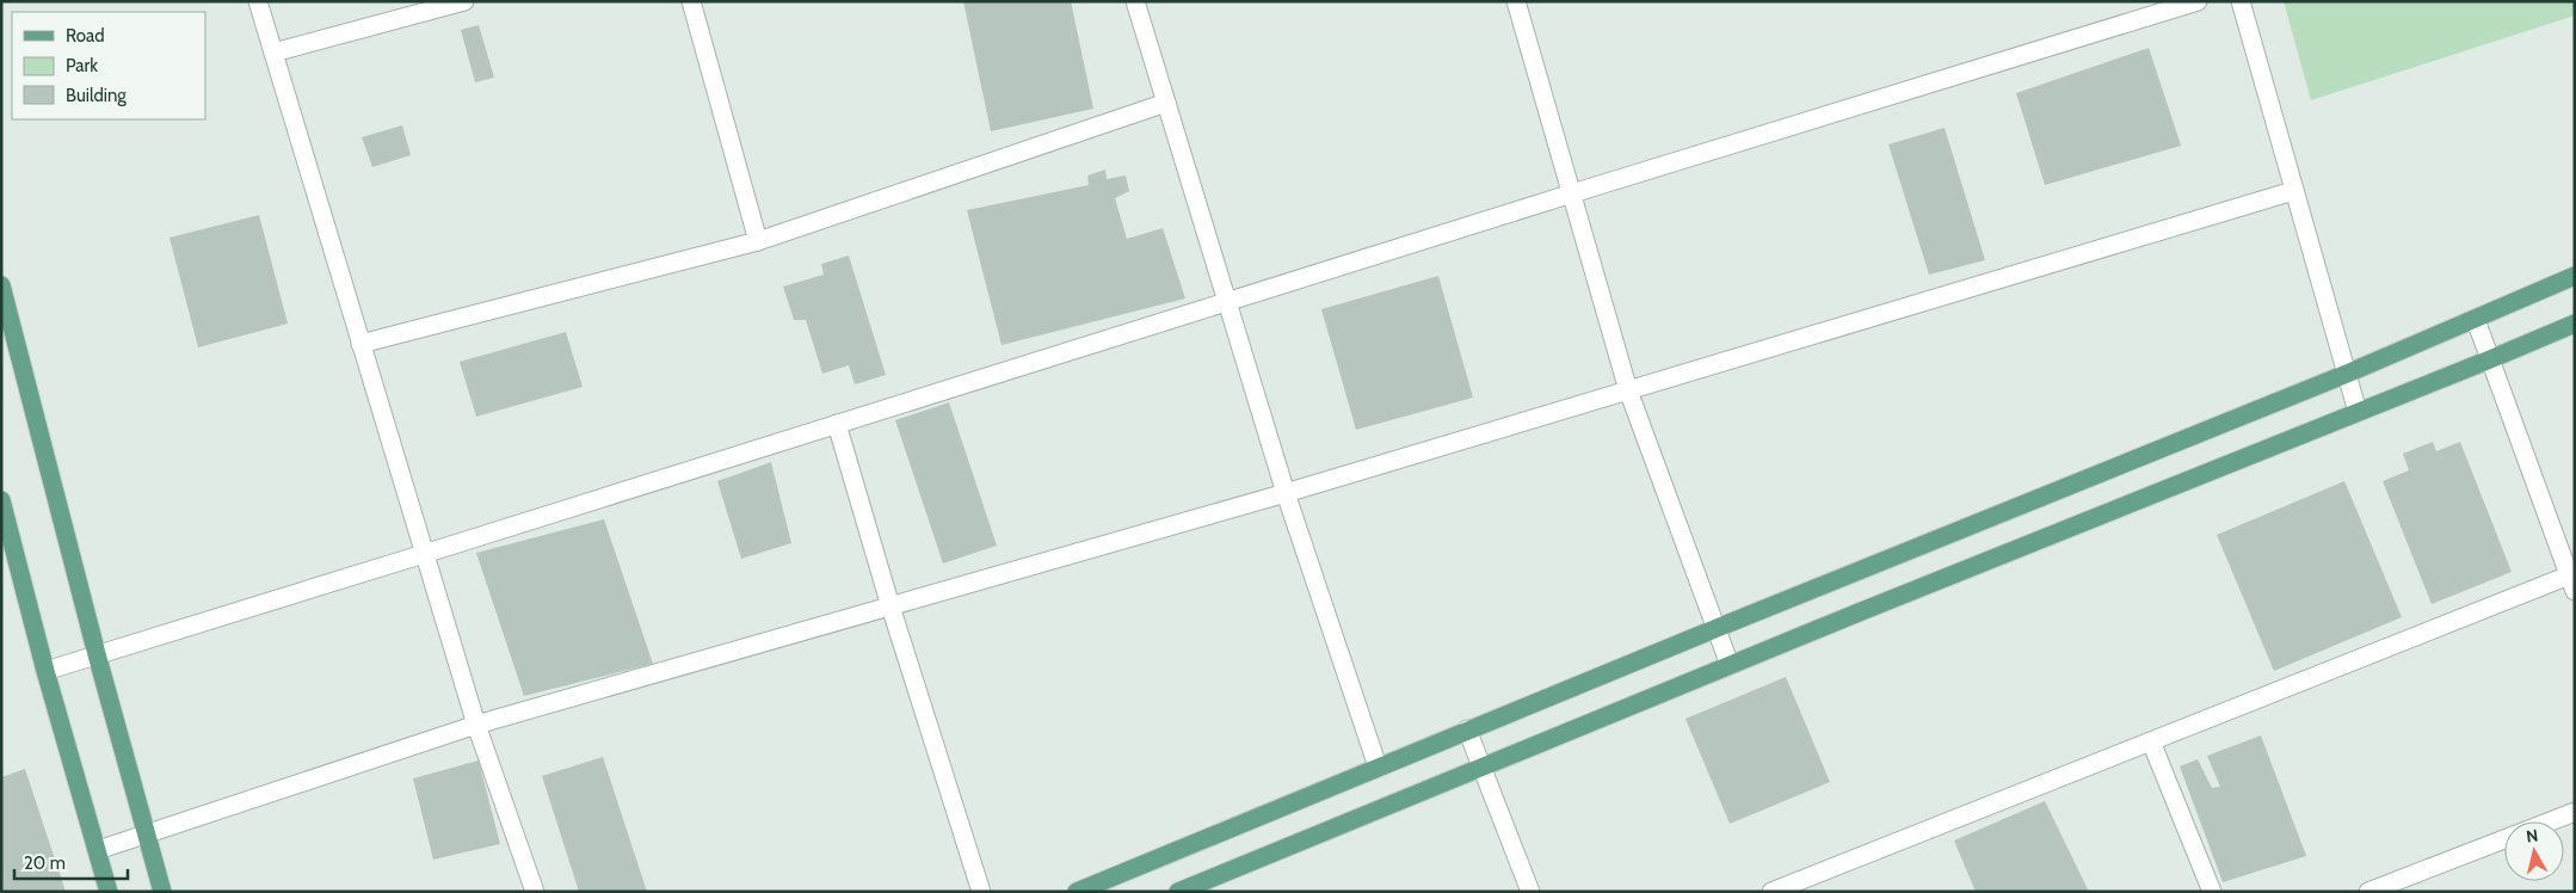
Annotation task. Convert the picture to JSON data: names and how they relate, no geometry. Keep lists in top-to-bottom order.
{
  "legend": ["Road", "Park", "Building"],
  "scale_bar": "20 m",
  "north": "top"
}
